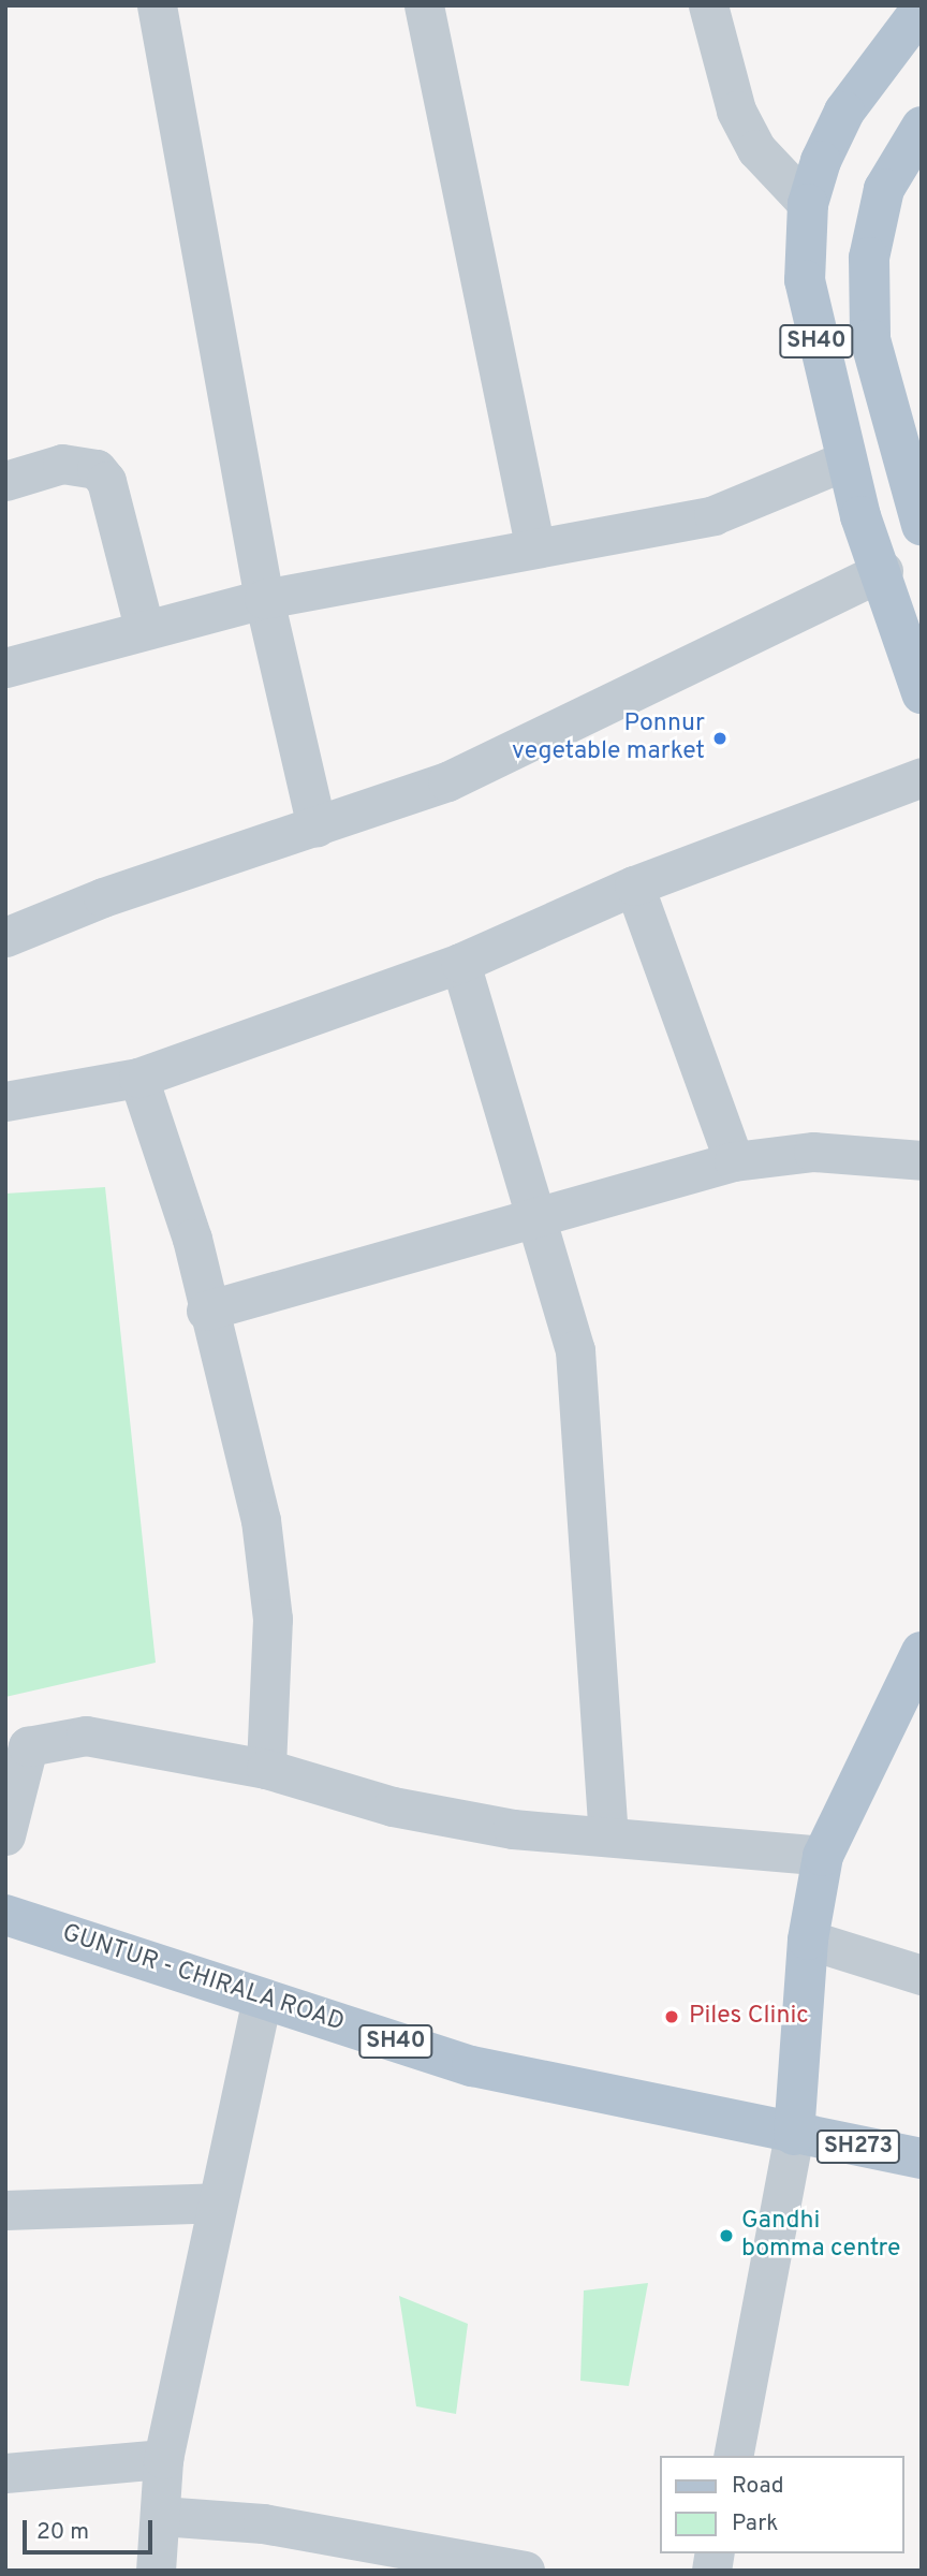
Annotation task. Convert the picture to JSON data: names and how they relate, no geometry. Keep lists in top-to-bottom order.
{
  "streets": {
    "main road": ["SH40", "GUNTUR - CHIRALA ROAD", "SH273"]
  },
  "places": ["Ponnur vegetable market", "Piles Clinic", "Gandhi bomma centre"],
  "legend": ["Road", "Park"],
  "scale_bar": "20 m"
}
